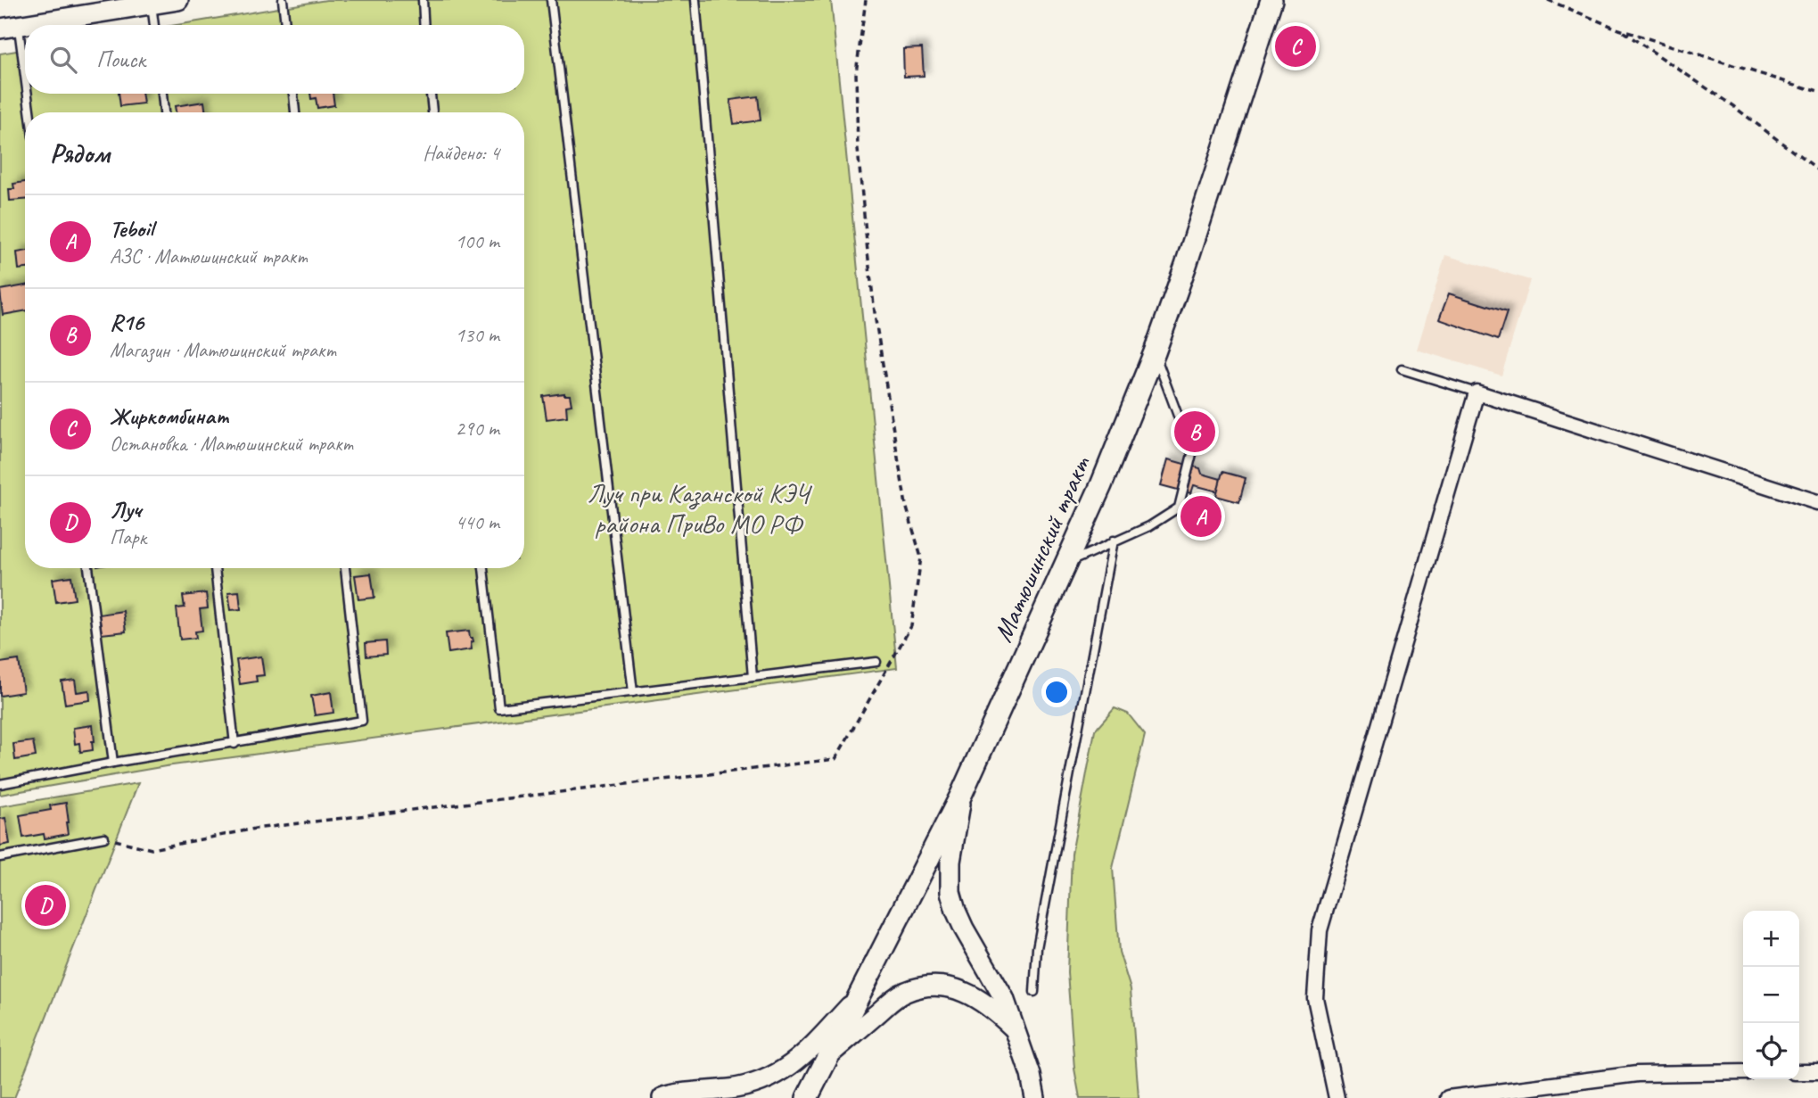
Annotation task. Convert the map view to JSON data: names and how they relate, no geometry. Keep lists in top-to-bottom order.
{
  "streets": {
    "main road": ["Матюшинский тракт"]
  },
  "parks": ["Луч при Казанской КЭЧ района ПриВо МО РФ"],
  "page": {
    "pins": [
      "C",
      "B",
      "A",
      "D"
    ],
    "search": "Поиск",
    "heading": ["Рядом", "Найдено: 4"],
    "list": [
      {
        "mark": "A",
        "name": "Teboil",
        "note": "АЗС · Матюшинский тракт",
        "value": "100 m"
      },
      {
        "mark": "B",
        "name": "R16",
        "note": "Магазин · Матюшинский тракт",
        "value": "130 m"
      },
      {
        "mark": "C",
        "name": "Жиркомбинат",
        "note": "Остановка · Матюшинский тракт",
        "value": "290 m"
      },
      {
        "mark": "D",
        "name": "Луч",
        "note": "Парк",
        "value": "440 m"
      }
    ],
    "map_buttons": ["+", "−"]
  }
}
